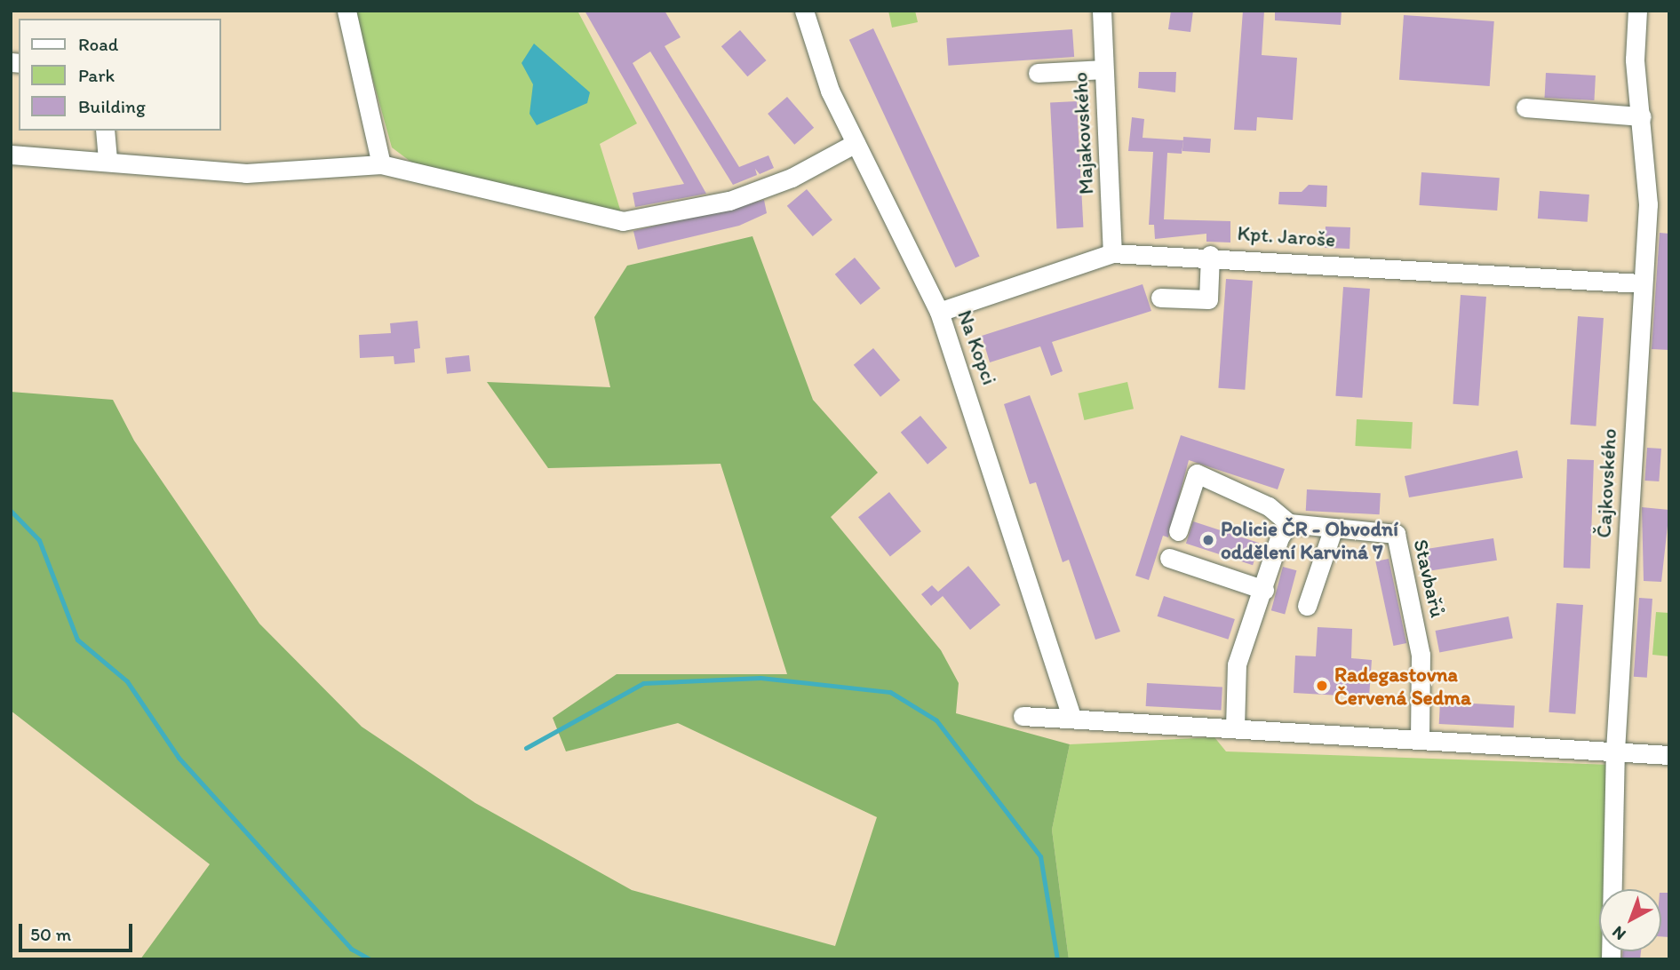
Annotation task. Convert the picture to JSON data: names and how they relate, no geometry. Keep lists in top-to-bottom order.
{
  "streets": {
    "street": [
      "Majakovského",
      "Kpt. Jaroše",
      "Na Kopci",
      "Čajkovského",
      "Stavbařů"
    ]
  },
  "crossings": [
    ["Majakovského", "Kpt. Jaroše"],
    ["Kpt. Jaroše", "Na Kopci"],
    ["Kpt. Jaroše", "Čajkovského"]
  ],
  "places": ["Policie ČR - Obvodní oddělení Karviná 7", "Radegastovna Červená Sedma"],
  "legend": ["Road", "Park", "Building"],
  "scale_bar": "50 m",
  "north": "bottom left"
}
